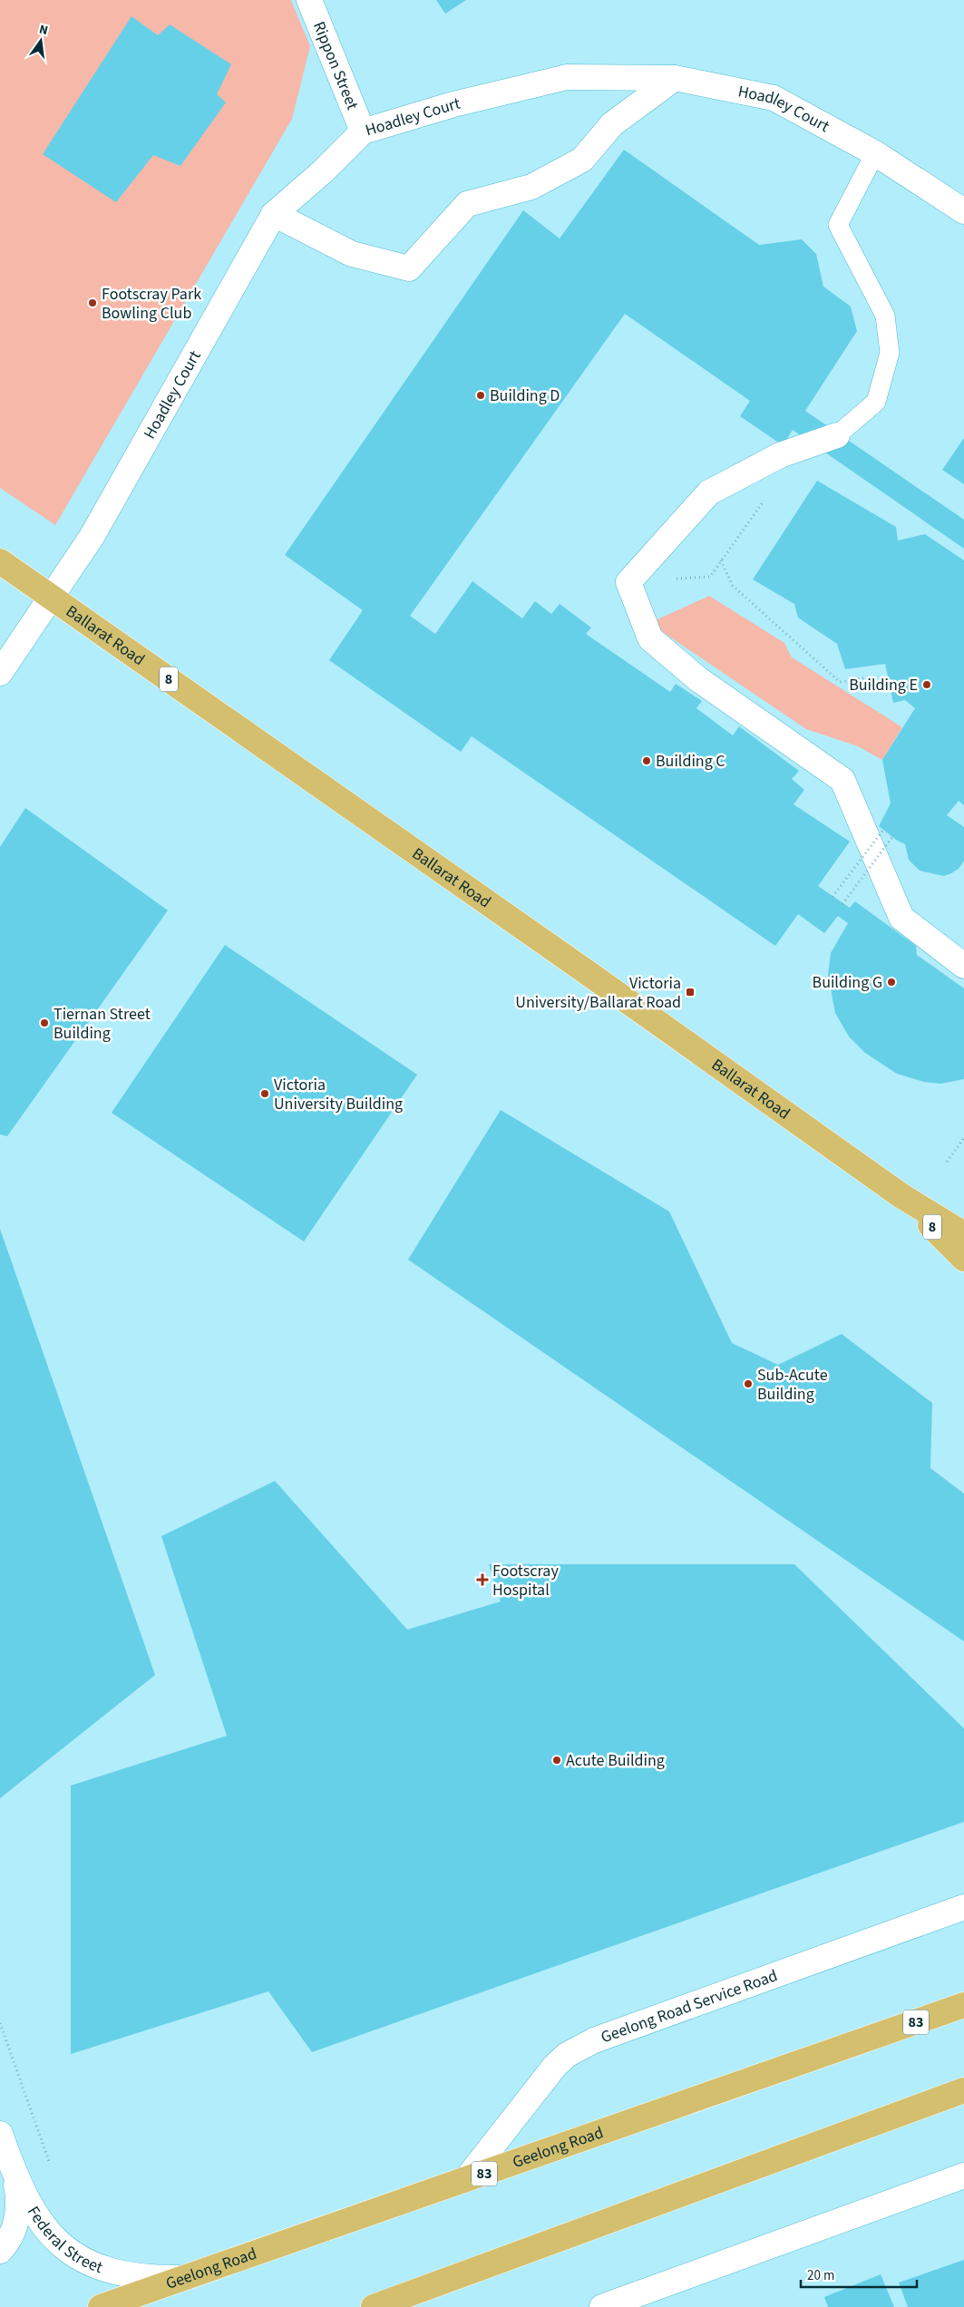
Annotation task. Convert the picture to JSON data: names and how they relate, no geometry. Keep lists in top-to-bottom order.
{
  "streets": {
    "highway": [
      "Ballarat Road",
      "8",
      "83",
      "Geelong Road"
    ],
    "street": [
      "Rippon Street",
      "Hoadley Court",
      "Geelong Road Service Road",
      "Federal Street"
    ]
  },
  "crossings": [
    ["Rippon Street", "Hoadley Court"],
    ["Hoadley Court", "Ballarat Road"],
    ["Geelong Road Service Road", "Geelong Road"],
    ["Geelong Road", "Federal Street"]
  ],
  "places": {
    "other": [
      "Footscray Park Bowling Club",
      "Building D",
      "Building E",
      "Building C",
      "Building G",
      "Tiernan Street Building",
      "Victoria University Building",
      "Sub-Acute Building",
      "Acute Building"
    ],
    "transit": ["Victoria University/Ballarat Road"],
    "health": ["Footscray Hospital"]
  },
  "scale_bar": "20 m",
  "north": "top"
}
